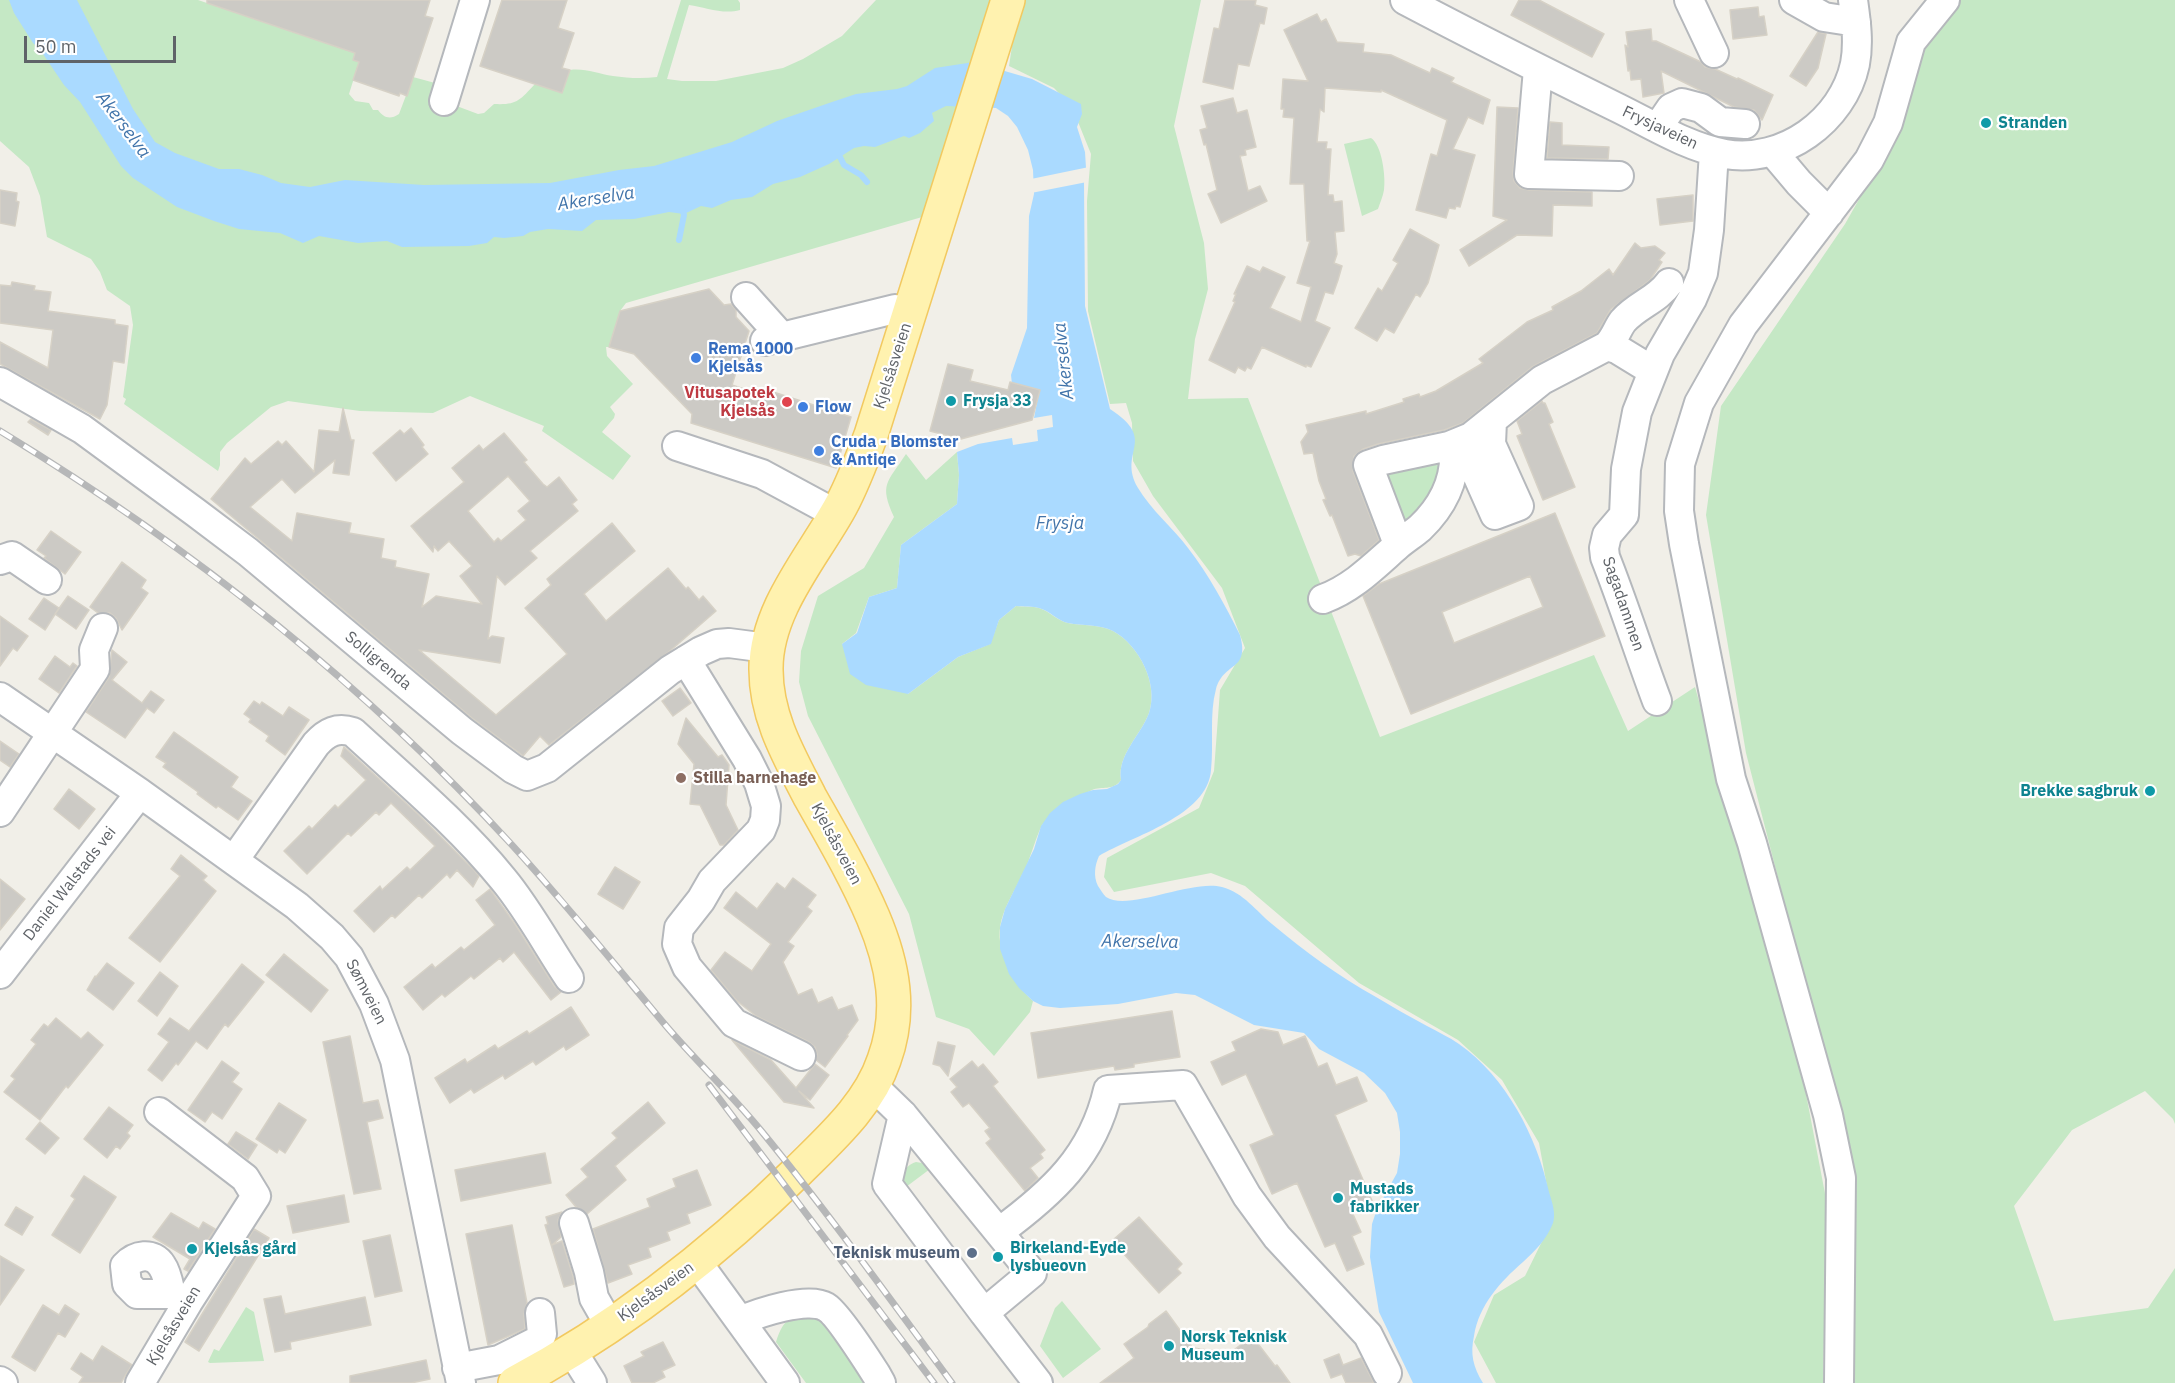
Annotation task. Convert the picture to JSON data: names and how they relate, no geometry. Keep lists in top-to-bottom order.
{
  "streets": {
    "main road": ["Kjelsåsveien"],
    "street": [
      "Frysjaveien",
      "Sagadammen",
      "Solligrenda",
      "Daniel Walstads vei",
      "Sømveien"
    ]
  },
  "crossings": [
    ["Frysjaveien", "Sagadammen"],
    ["Kjelsåsveien", "Solligrenda"],
    ["Daniel Walstads vei", "Sømveien"]
  ],
  "water": ["Akerselva", "Frysja"],
  "places": [
    "Stranden",
    "Rema 1000 Kjelsås",
    "Frysja 33",
    "Vitusapotek Kjelsås",
    "Flow",
    "Cruda - Blomster & Antiqe",
    "Stilla barnehage",
    "Brekke sagbruk",
    "Mustads fabrikker",
    "Kjelsås gård",
    "Teknisk museum",
    "Birkeland-Eyde lysbueovn",
    "Norsk Teknisk Museum"
  ],
  "scale_bar": "50 m"
}
